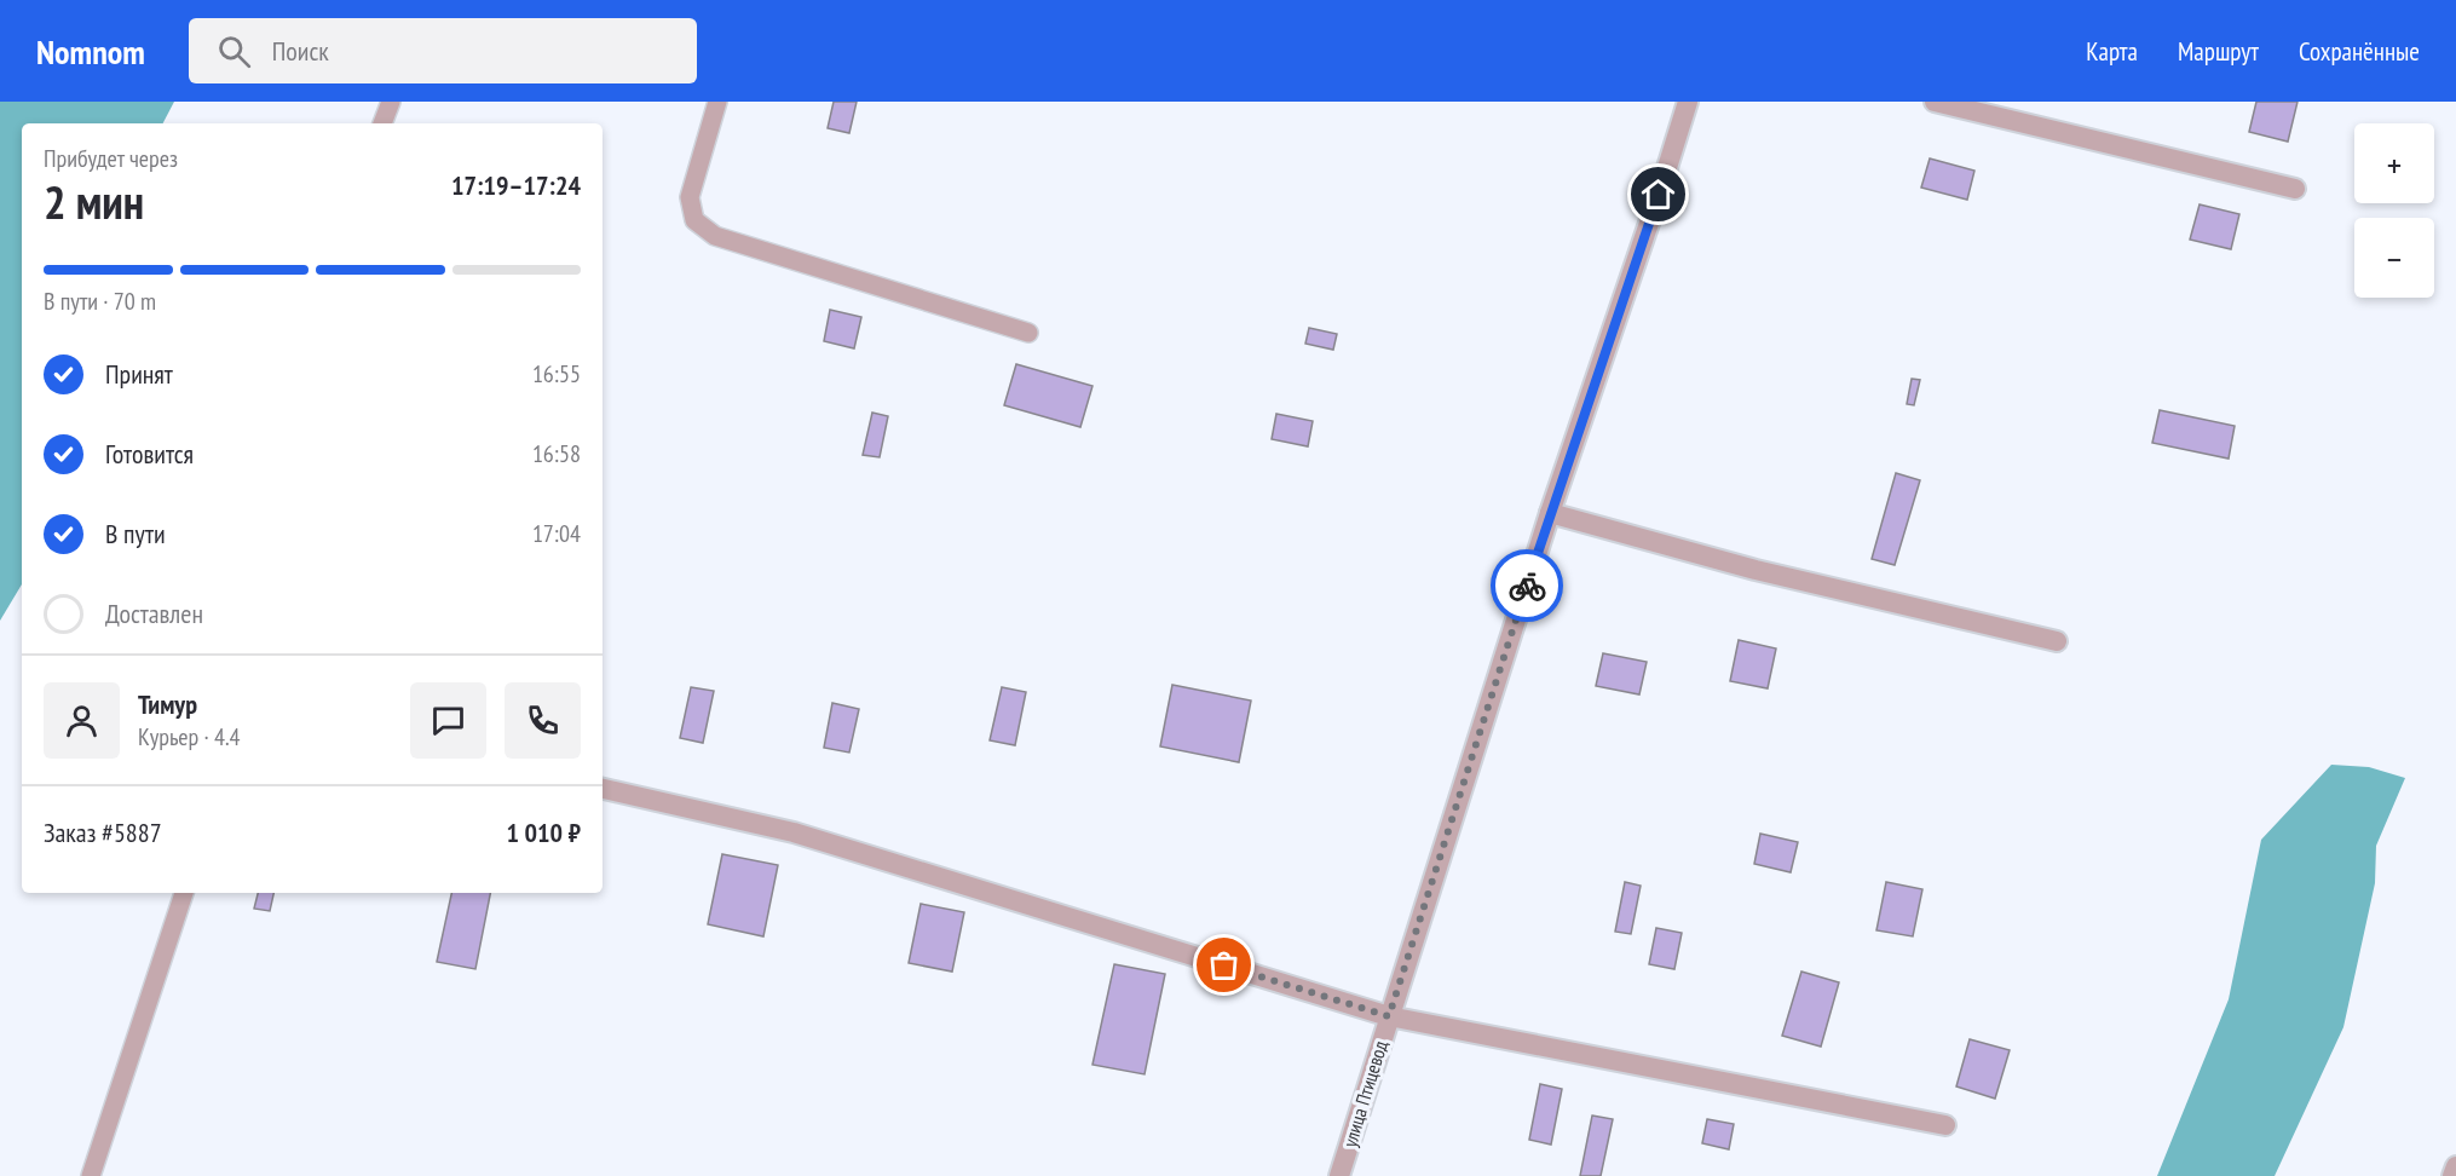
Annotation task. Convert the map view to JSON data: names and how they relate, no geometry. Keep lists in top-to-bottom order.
{
  "streets": {
    "street": ["улица Птицевод"]
  },
  "page": {
    "header": "Nomnom",
    "search": "Поиск",
    "nav": ["Карта", "Маршрут", "Сохранённые"],
    "map_buttons": ["+", "−"],
    "heading": ["2 мин", "Прибудет через", "17:19–17:24"],
    "panel": [
      "Тимур",
      "Курьер · 4.4",
      "Заказ #5887",
      "1 010 ₽"
    ],
    "bar": "В пути · 70 m",
    "list": [
      ["Принят", "16:55"],
      ["Готовится", "16:58"],
      ["В пути", "17:04"],
      "Доставлен"
    ]
  }
}
